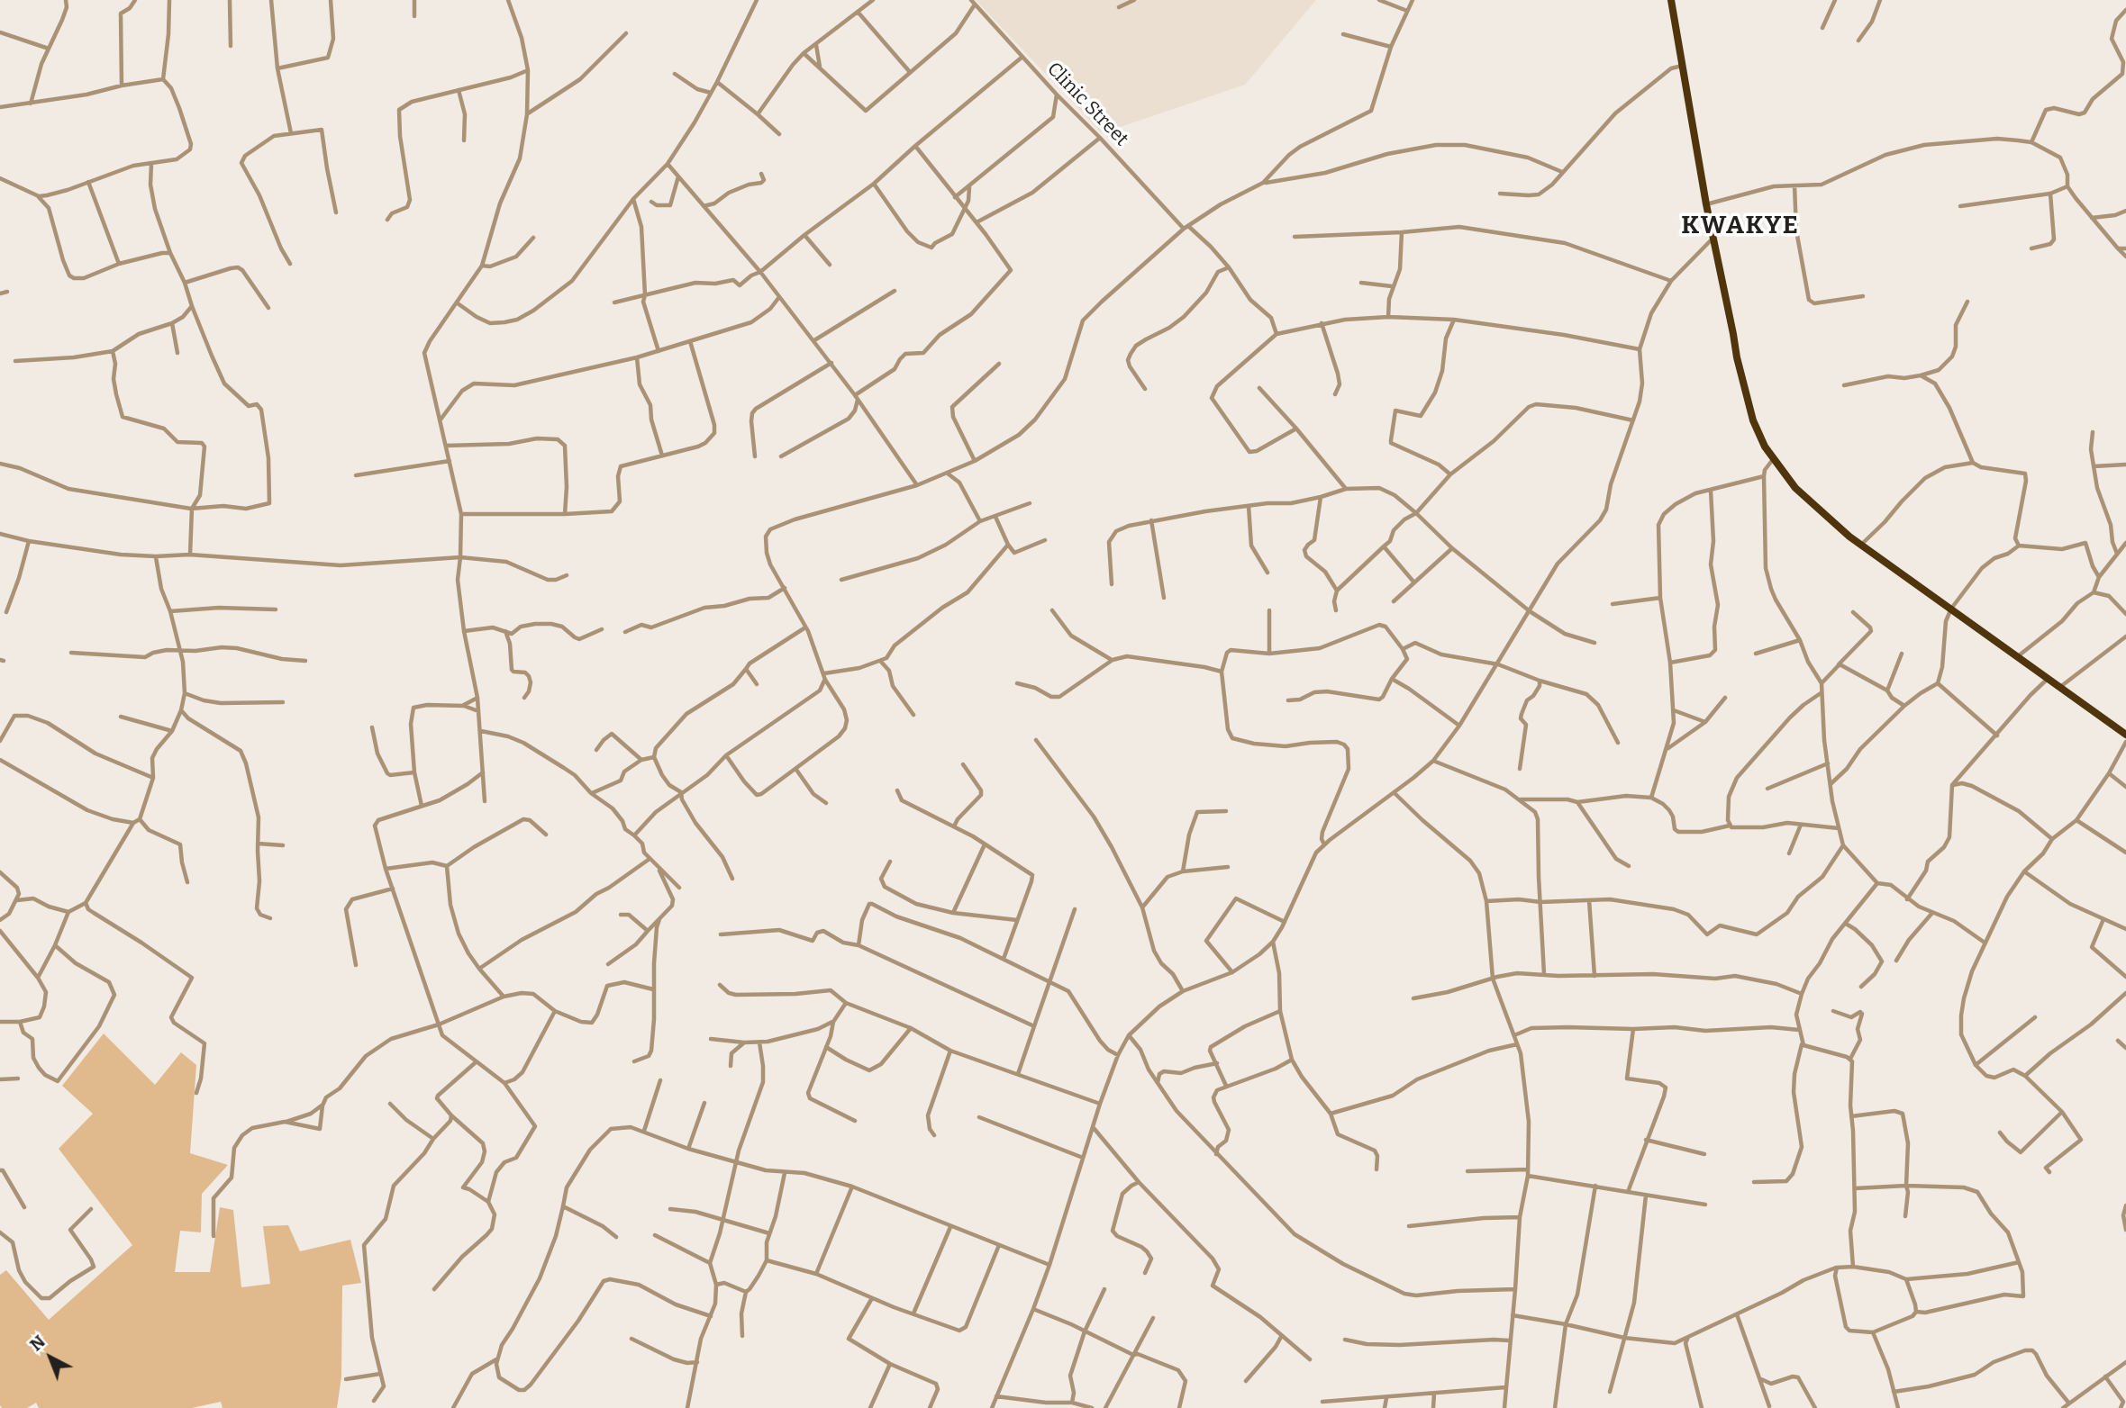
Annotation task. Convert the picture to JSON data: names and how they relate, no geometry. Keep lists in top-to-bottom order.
{
  "streets": {
    "street": ["Clinic Street"]
  },
  "districts": ["KWAKYE"],
  "north": "top left"
}
